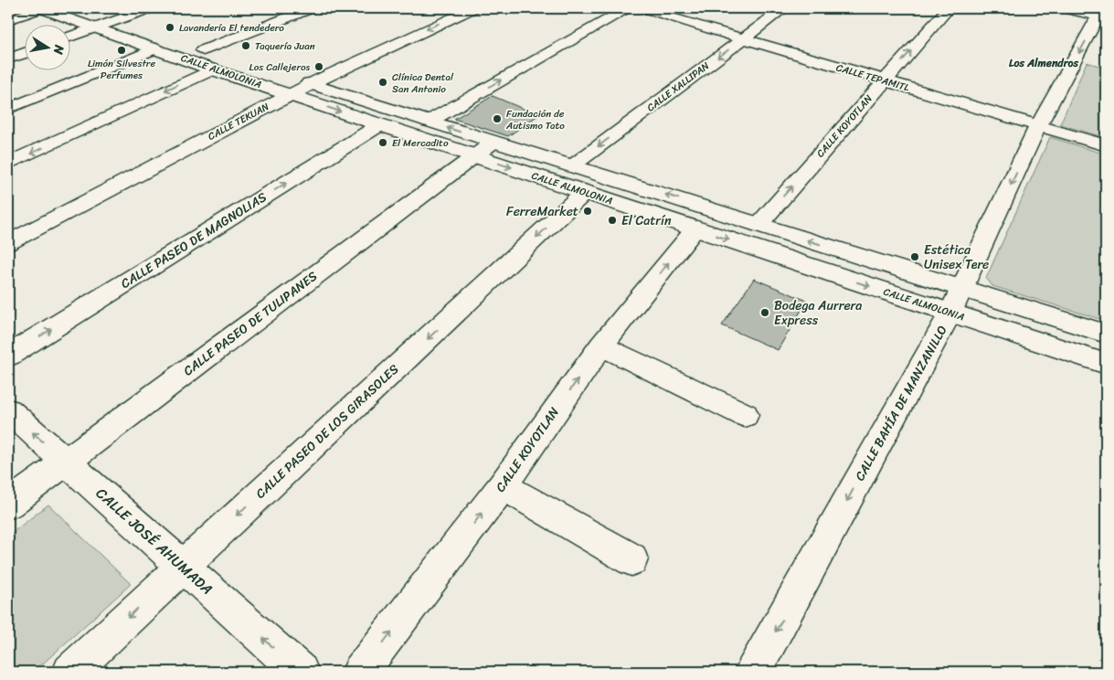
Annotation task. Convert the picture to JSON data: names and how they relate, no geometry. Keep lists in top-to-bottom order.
{
  "streets": {
    "street": [
      "CALLE ALMOLONIA",
      "CALLE TEPAMITL",
      "CALLE XALLIPAN",
      "CALLE TEKUAN",
      "CALLE KOYOTLAN",
      "CALLE PASEO DE MAGNOLIAS",
      "CALLE PASEO DE TULIPANES",
      "CALLE BAHÍA DE MANZANILLO",
      "CALLE PASEO DE LOS GIRASOLES",
      "CALLE JOSÉ AHUMADA"
    ]
  },
  "crossings": [
    ["CALLE ALMOLONIA", "CALLE XALLIPAN"],
    ["CALLE ALMOLONIA", "CALLE TEKUAN"],
    ["CALLE ALMOLONIA", "CALLE KOYOTLAN"],
    ["CALLE ALMOLONIA", "CALLE PASEO DE MAGNOLIAS"],
    ["CALLE ALMOLONIA", "CALLE PASEO DE TULIPANES"],
    ["CALLE ALMOLONIA", "CALLE BAHÍA DE MANZANILLO"],
    ["CALLE ALMOLONIA", "CALLE PASEO DE LOS GIRASOLES"],
    ["CALLE TEPAMITL", "CALLE XALLIPAN"],
    ["CALLE TEPAMITL", "CALLE KOYOTLAN"],
    ["CALLE TEPAMITL", "CALLE BAHÍA DE MANZANILLO"],
    ["CALLE PASEO DE TULIPANES", "CALLE JOSÉ AHUMADA"],
    ["CALLE PASEO DE LOS GIRASOLES", "CALLE JOSÉ AHUMADA"]
  ],
  "one_way": [
    "CALLE KOYOTLAN",
    "CALLE BAHÍA DE MANZANILLO",
    "CALLE PASEO DE LOS GIRASOLES",
    "CALLE JOSÉ AHUMADA"
  ],
  "districts": ["Los Almendros"],
  "places": [
    "Lavandería El tendedero",
    "Taquería Juan",
    "Limón Silvestre Perfumes",
    "Los Callejeros",
    "Clínica Dental San Antonio",
    "Fundación de Autismo Tato",
    "El Mercadito",
    "FerreMarket",
    "El Catrín",
    "Estética Unisex Tere",
    "Bodega Aurrera Express"
  ],
  "north": "right"
}
